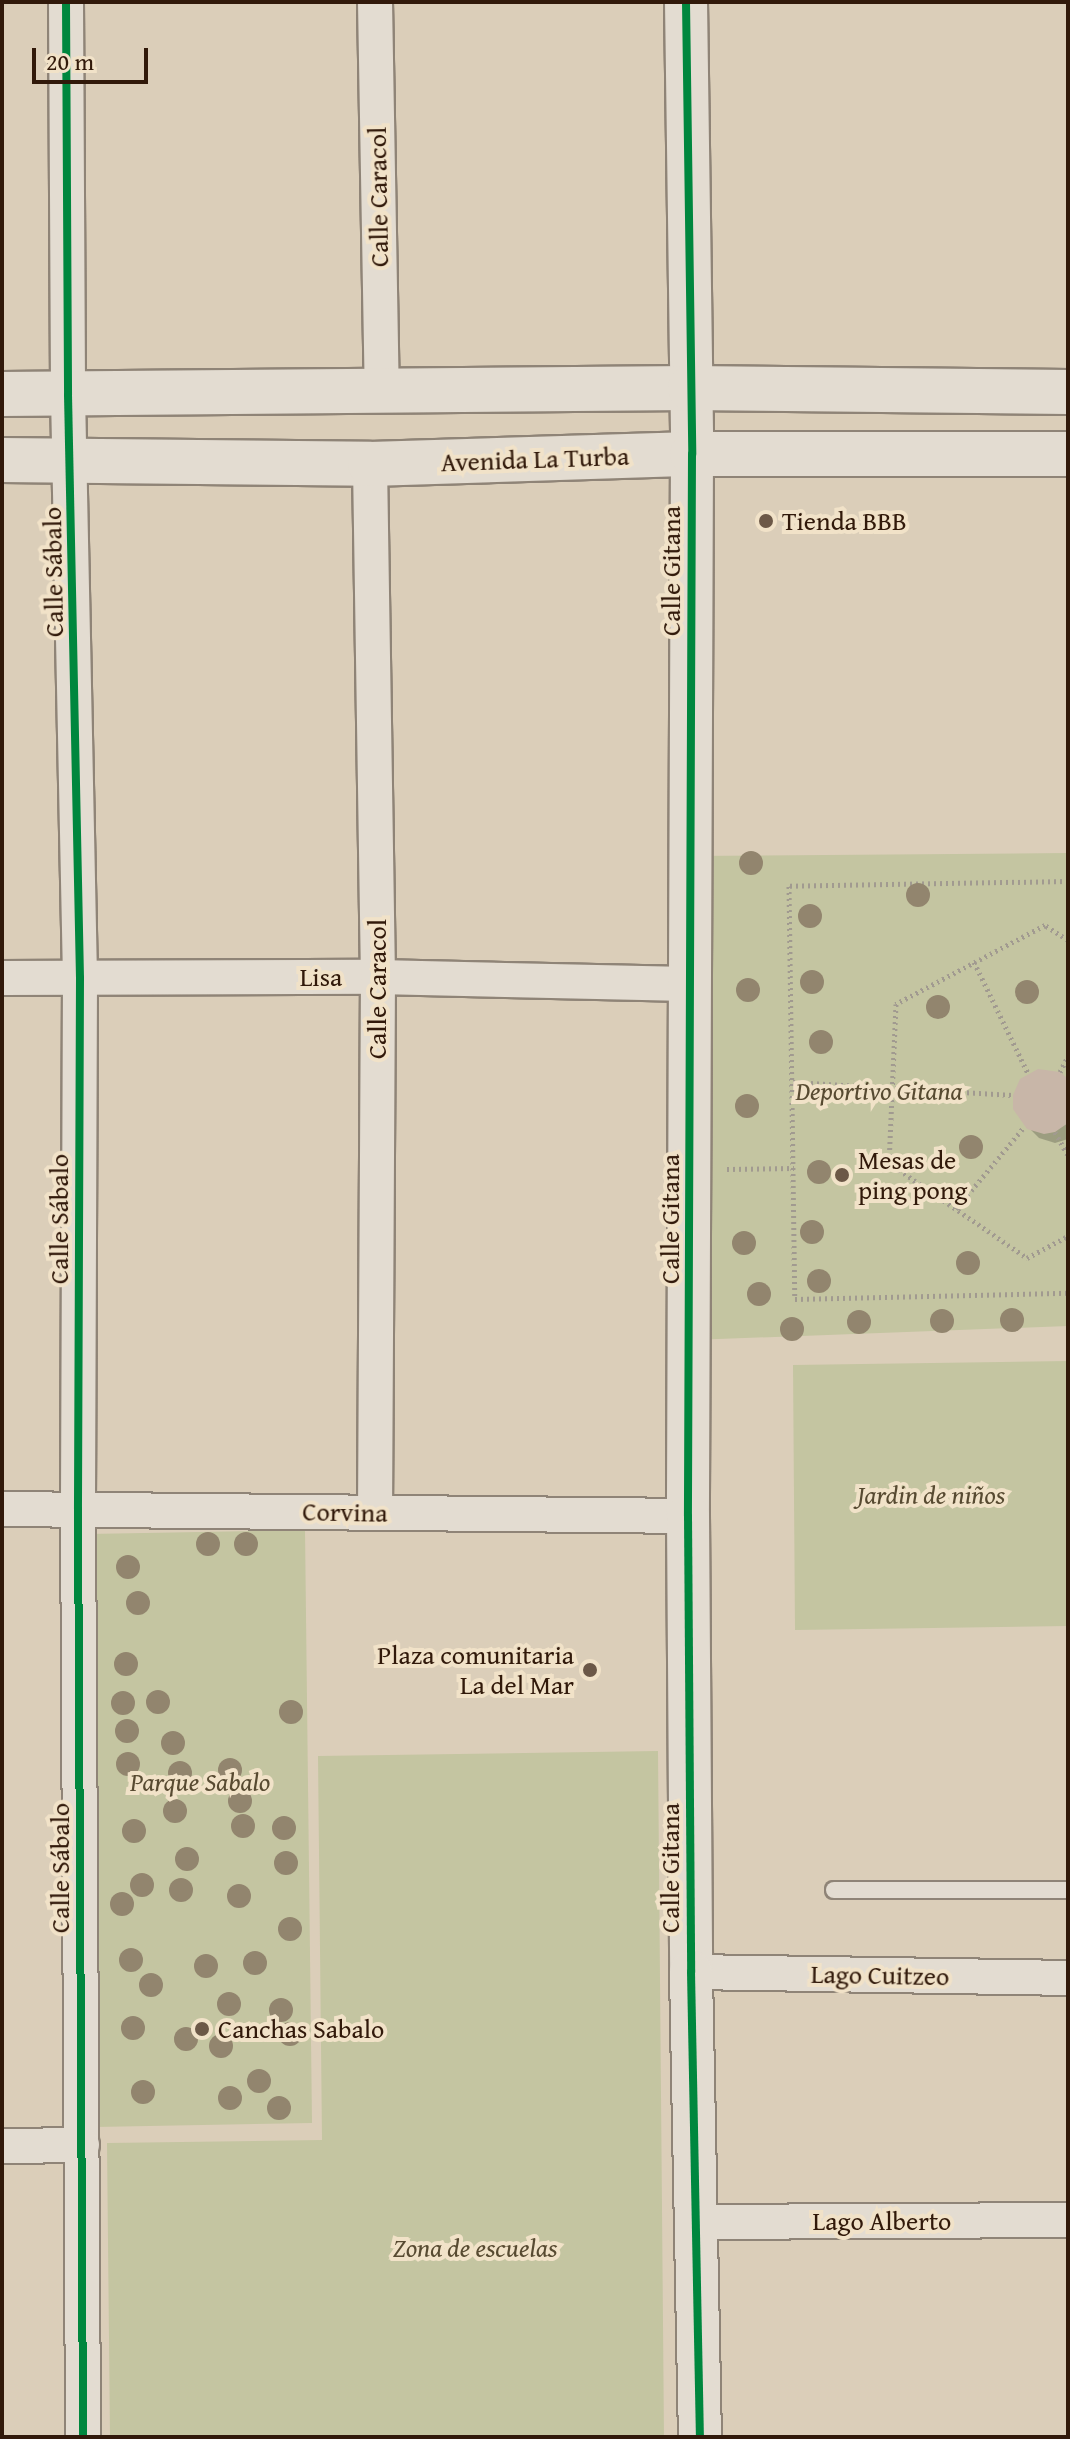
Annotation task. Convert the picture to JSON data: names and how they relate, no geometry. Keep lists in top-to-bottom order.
{
  "streets": {
    "main road": ["Avenida La Turba"],
    "street": [
      "Calle Caracol",
      "Calle Gitana",
      "Calle Sábalo",
      "Lisa",
      "Corvina",
      "Lago Cuitzeo",
      "Lago Alberto"
    ]
  },
  "crossings": [
    ["Calle Caracol", "Avenida La Turba"],
    ["Calle Caracol", "Lisa"],
    ["Calle Caracol", "Corvina"],
    ["Avenida La Turba", "Calle Gitana"],
    ["Avenida La Turba", "Calle Sábalo"],
    ["Calle Gitana", "Lisa"],
    ["Calle Gitana", "Corvina"],
    ["Calle Gitana", "Lago Cuitzeo"],
    ["Calle Gitana", "Lago Alberto"],
    ["Calle Sábalo", "Lisa"],
    ["Calle Sábalo", "Corvina"]
  ],
  "parks": [
    "Deportivo Gitana",
    "Jardin de niños",
    "Parque Sabalo",
    "Zona de escuelas"
  ],
  "places": [
    "Tienda BBB",
    "Mesas de ping pong",
    "Plaza comunitaria La del Mar",
    "Canchas Sabalo"
  ],
  "scale_bar": "20 m"
}
